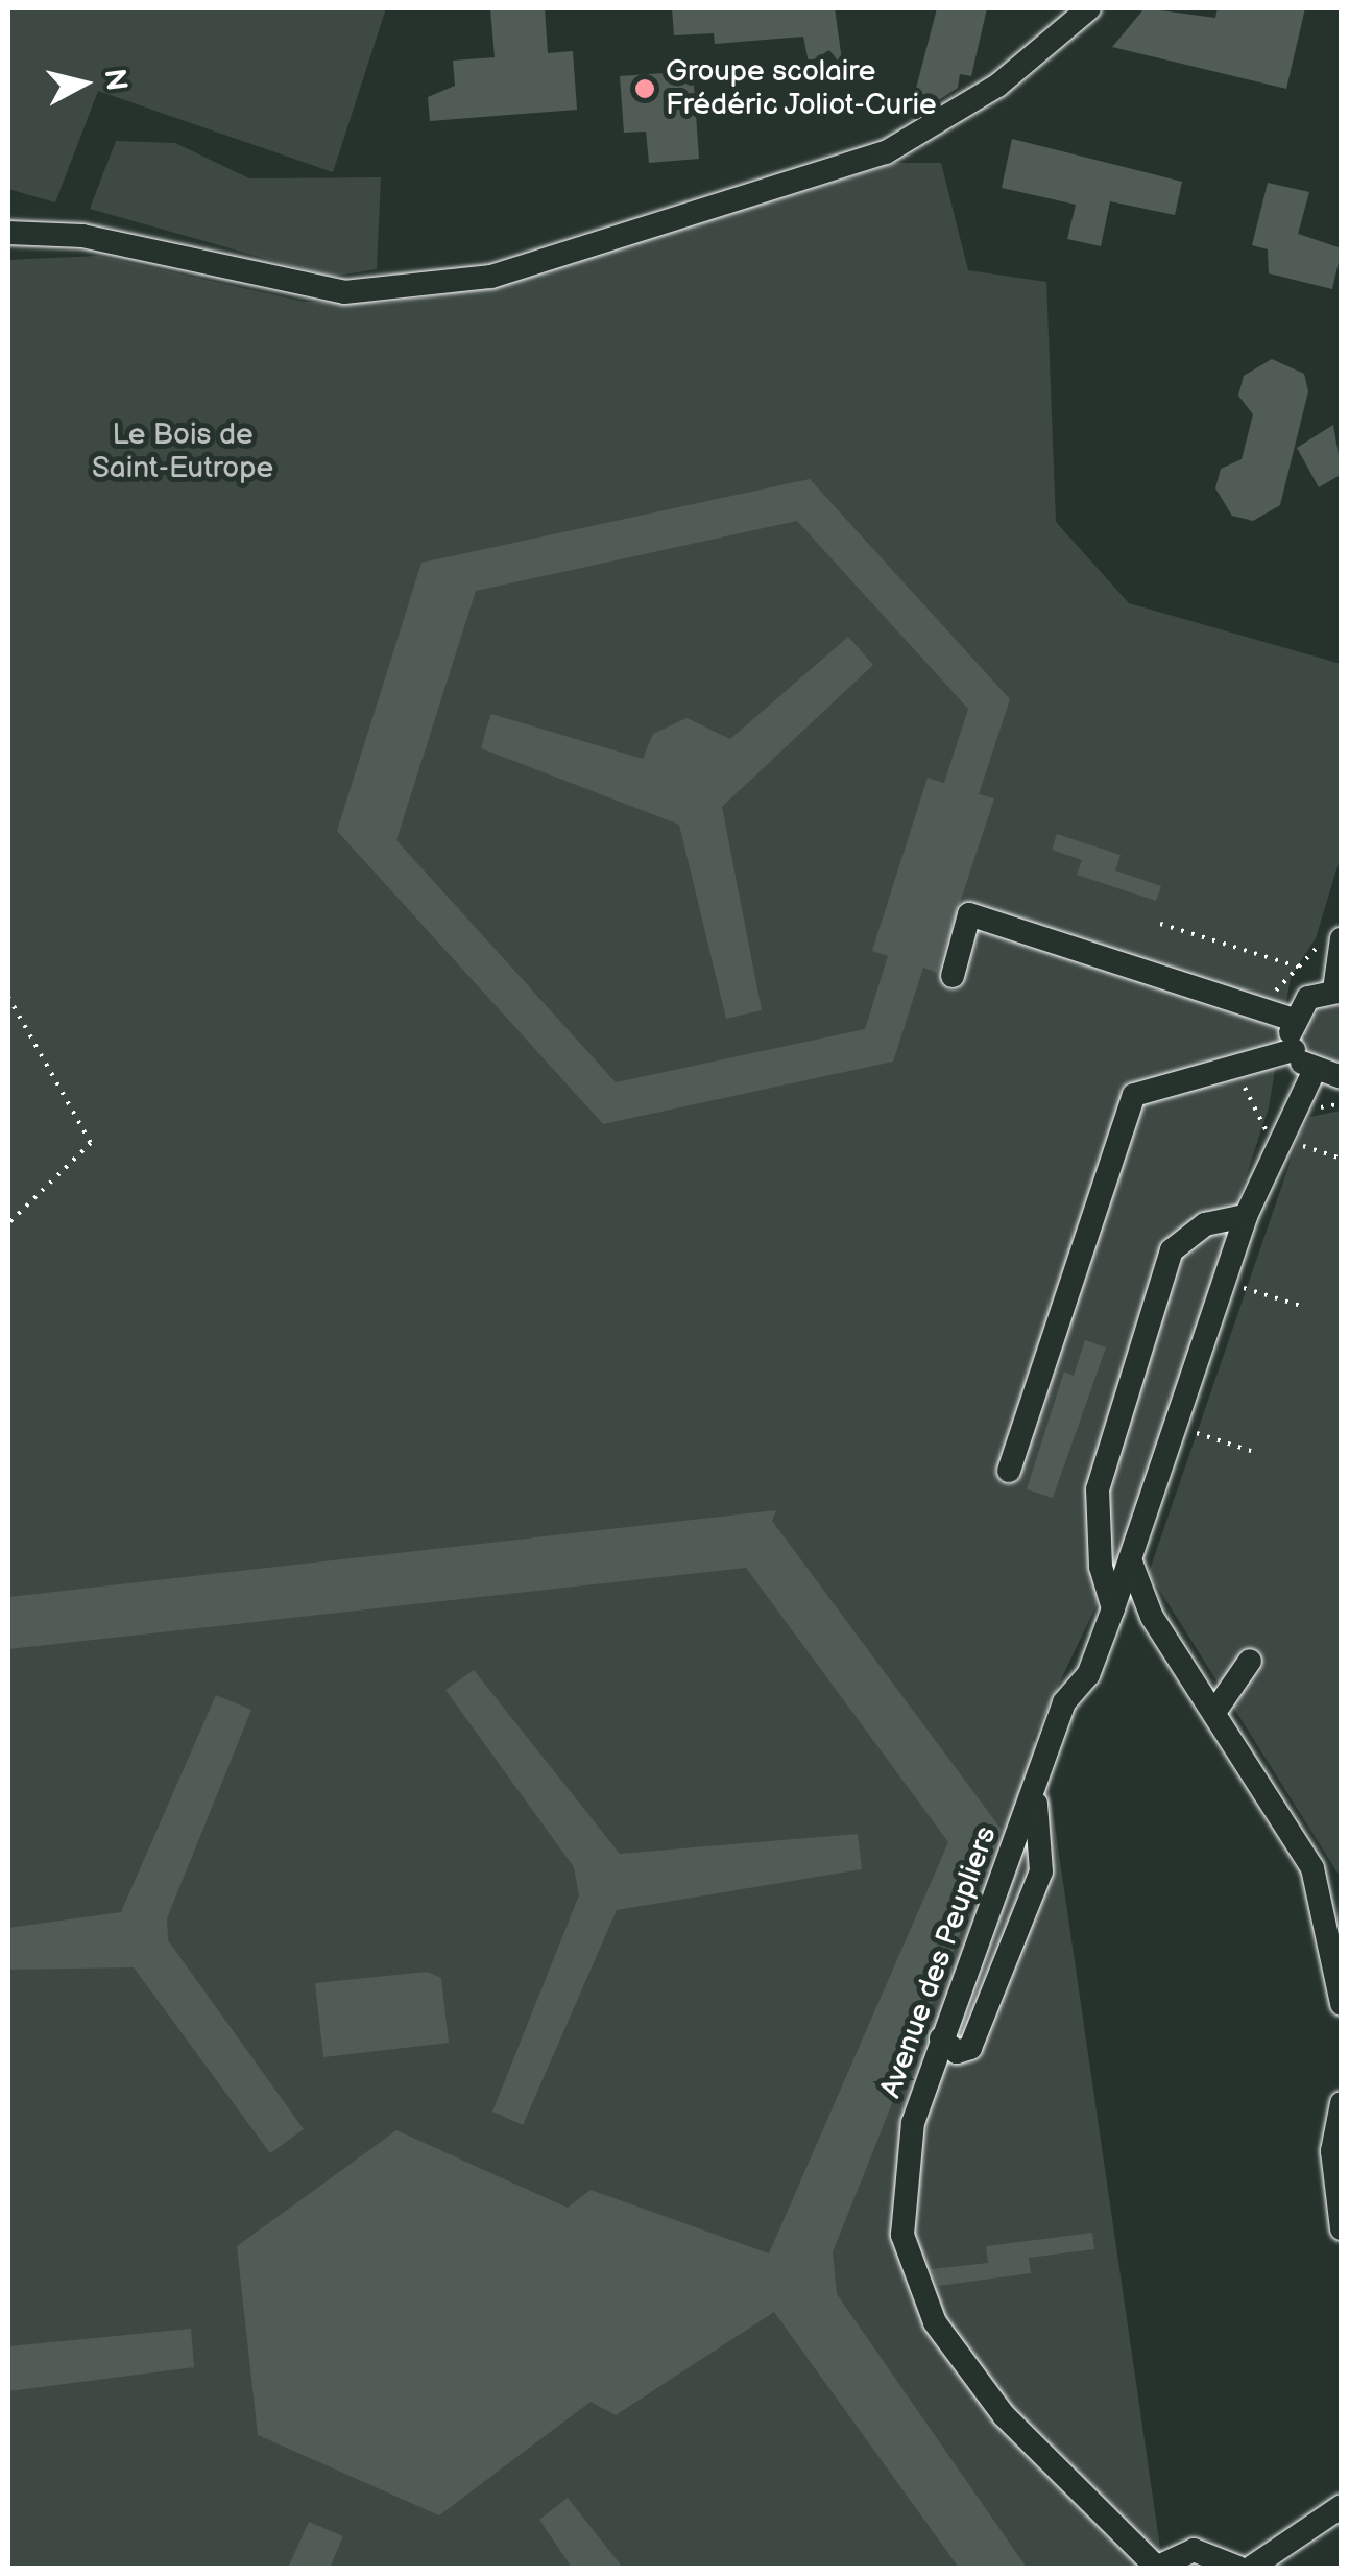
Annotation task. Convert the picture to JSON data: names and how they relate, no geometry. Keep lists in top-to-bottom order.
{
  "streets": {
    "street": ["Avenue des Peupliers"]
  },
  "parks": ["Le Bois de Saint-Eutrope"],
  "places": ["Groupe scolaire Frédéric Joliot-Curie"],
  "north": "right"
}
